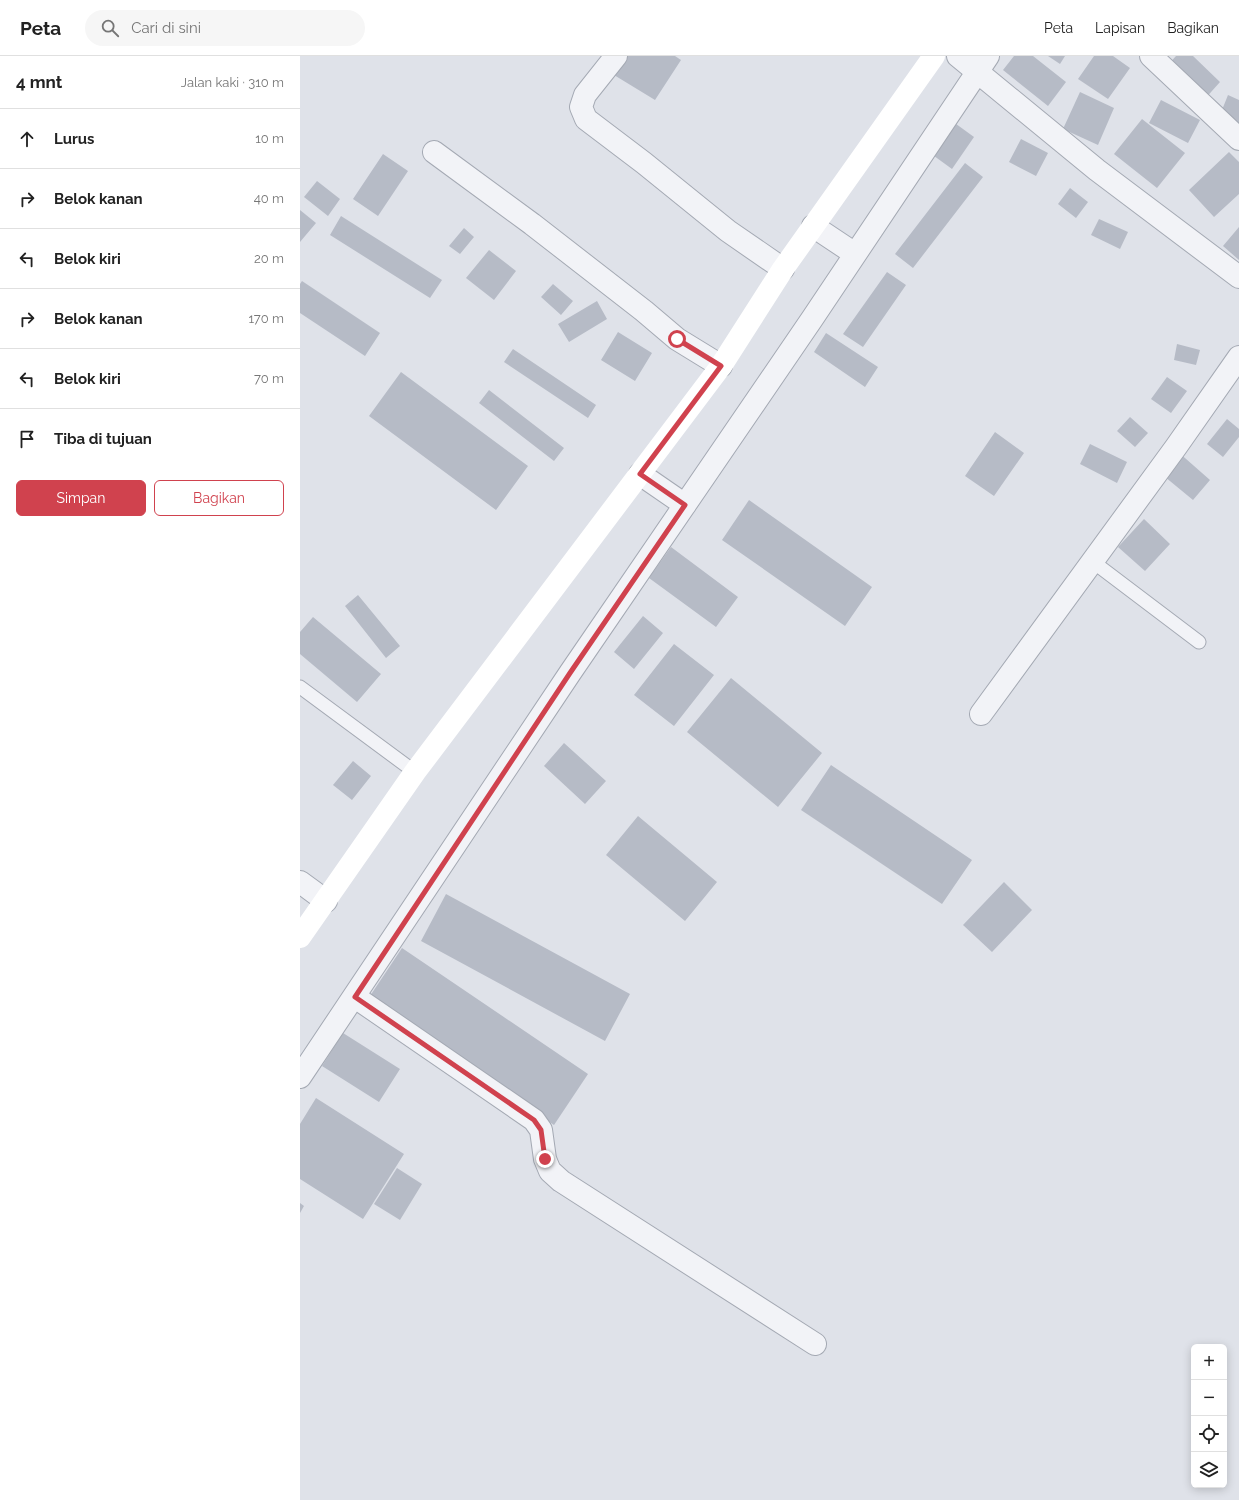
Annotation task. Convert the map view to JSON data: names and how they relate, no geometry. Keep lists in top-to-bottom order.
{
  "page": {
    "header": "Peta",
    "search": "Cari di sini",
    "nav": ["Peta", "Lapisan", "Bagikan"],
    "heading": ["4 mnt", "Jalan kaki · 310 m"],
    "list": [
      ["Lurus", "10 m"],
      ["Belok kanan", "40 m"],
      ["Belok kiri", "20 m"],
      ["Belok kanan", "170 m"],
      ["Belok kiri", "70 m"],
      "Tiba di tujuan"
    ],
    "buttons": ["Simpan", "Bagikan"],
    "map_buttons": ["+", "−"]
  }
}
